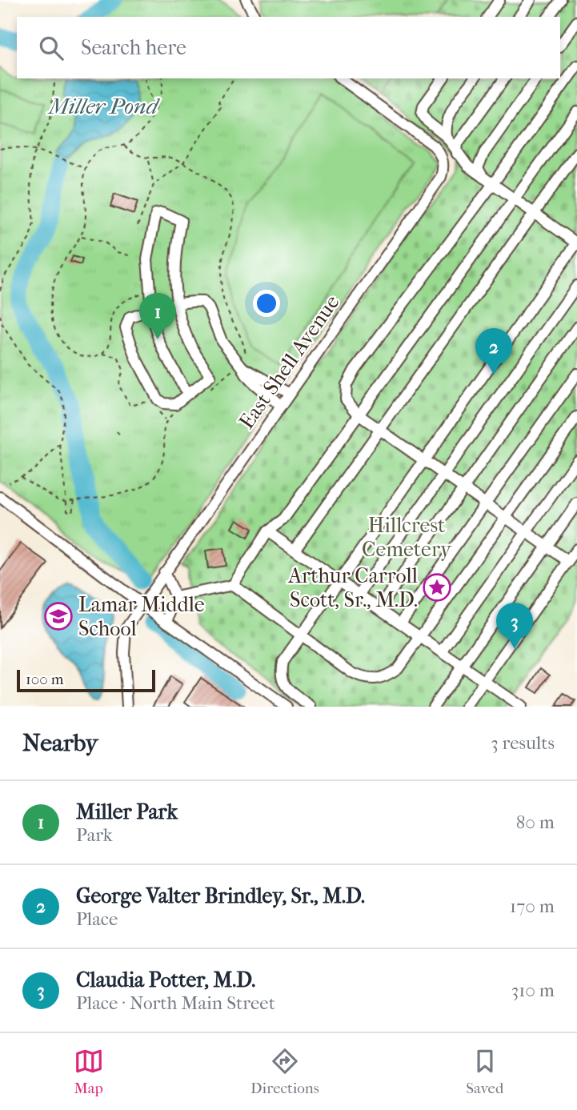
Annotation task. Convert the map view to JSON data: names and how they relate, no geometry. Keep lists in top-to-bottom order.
{
  "streets": {
    "street": ["East Shell Avenue"]
  },
  "water": ["Miller Pond"],
  "parks": ["Hillcrest Cemetery"],
  "places": {
    "place": ["Arthur Carroll Scott, Sr., M.D."],
    "school or university": ["Lamar Middle School"]
  },
  "scale_bar": "100 m",
  "page": {
    "search": "Search here",
    "pins": ["1", "2", "3"],
    "scale": "100 m",
    "heading": ["Nearby", "3 results"],
    "list": [
      {
        "mark": "1",
        "name": "Miller Park",
        "note": "Park",
        "value": "80 m"
      },
      {
        "mark": "2",
        "name": "George Valter Brindley, Sr., M.D.",
        "note": "Place",
        "value": "170 m"
      },
      {
        "mark": "3",
        "name": "Claudia Potter, M.D.",
        "note": "Place · North Main Street",
        "value": "310 m"
      }
    ],
    "nav": ["Map", "Directions", "Saved"]
  }
}
